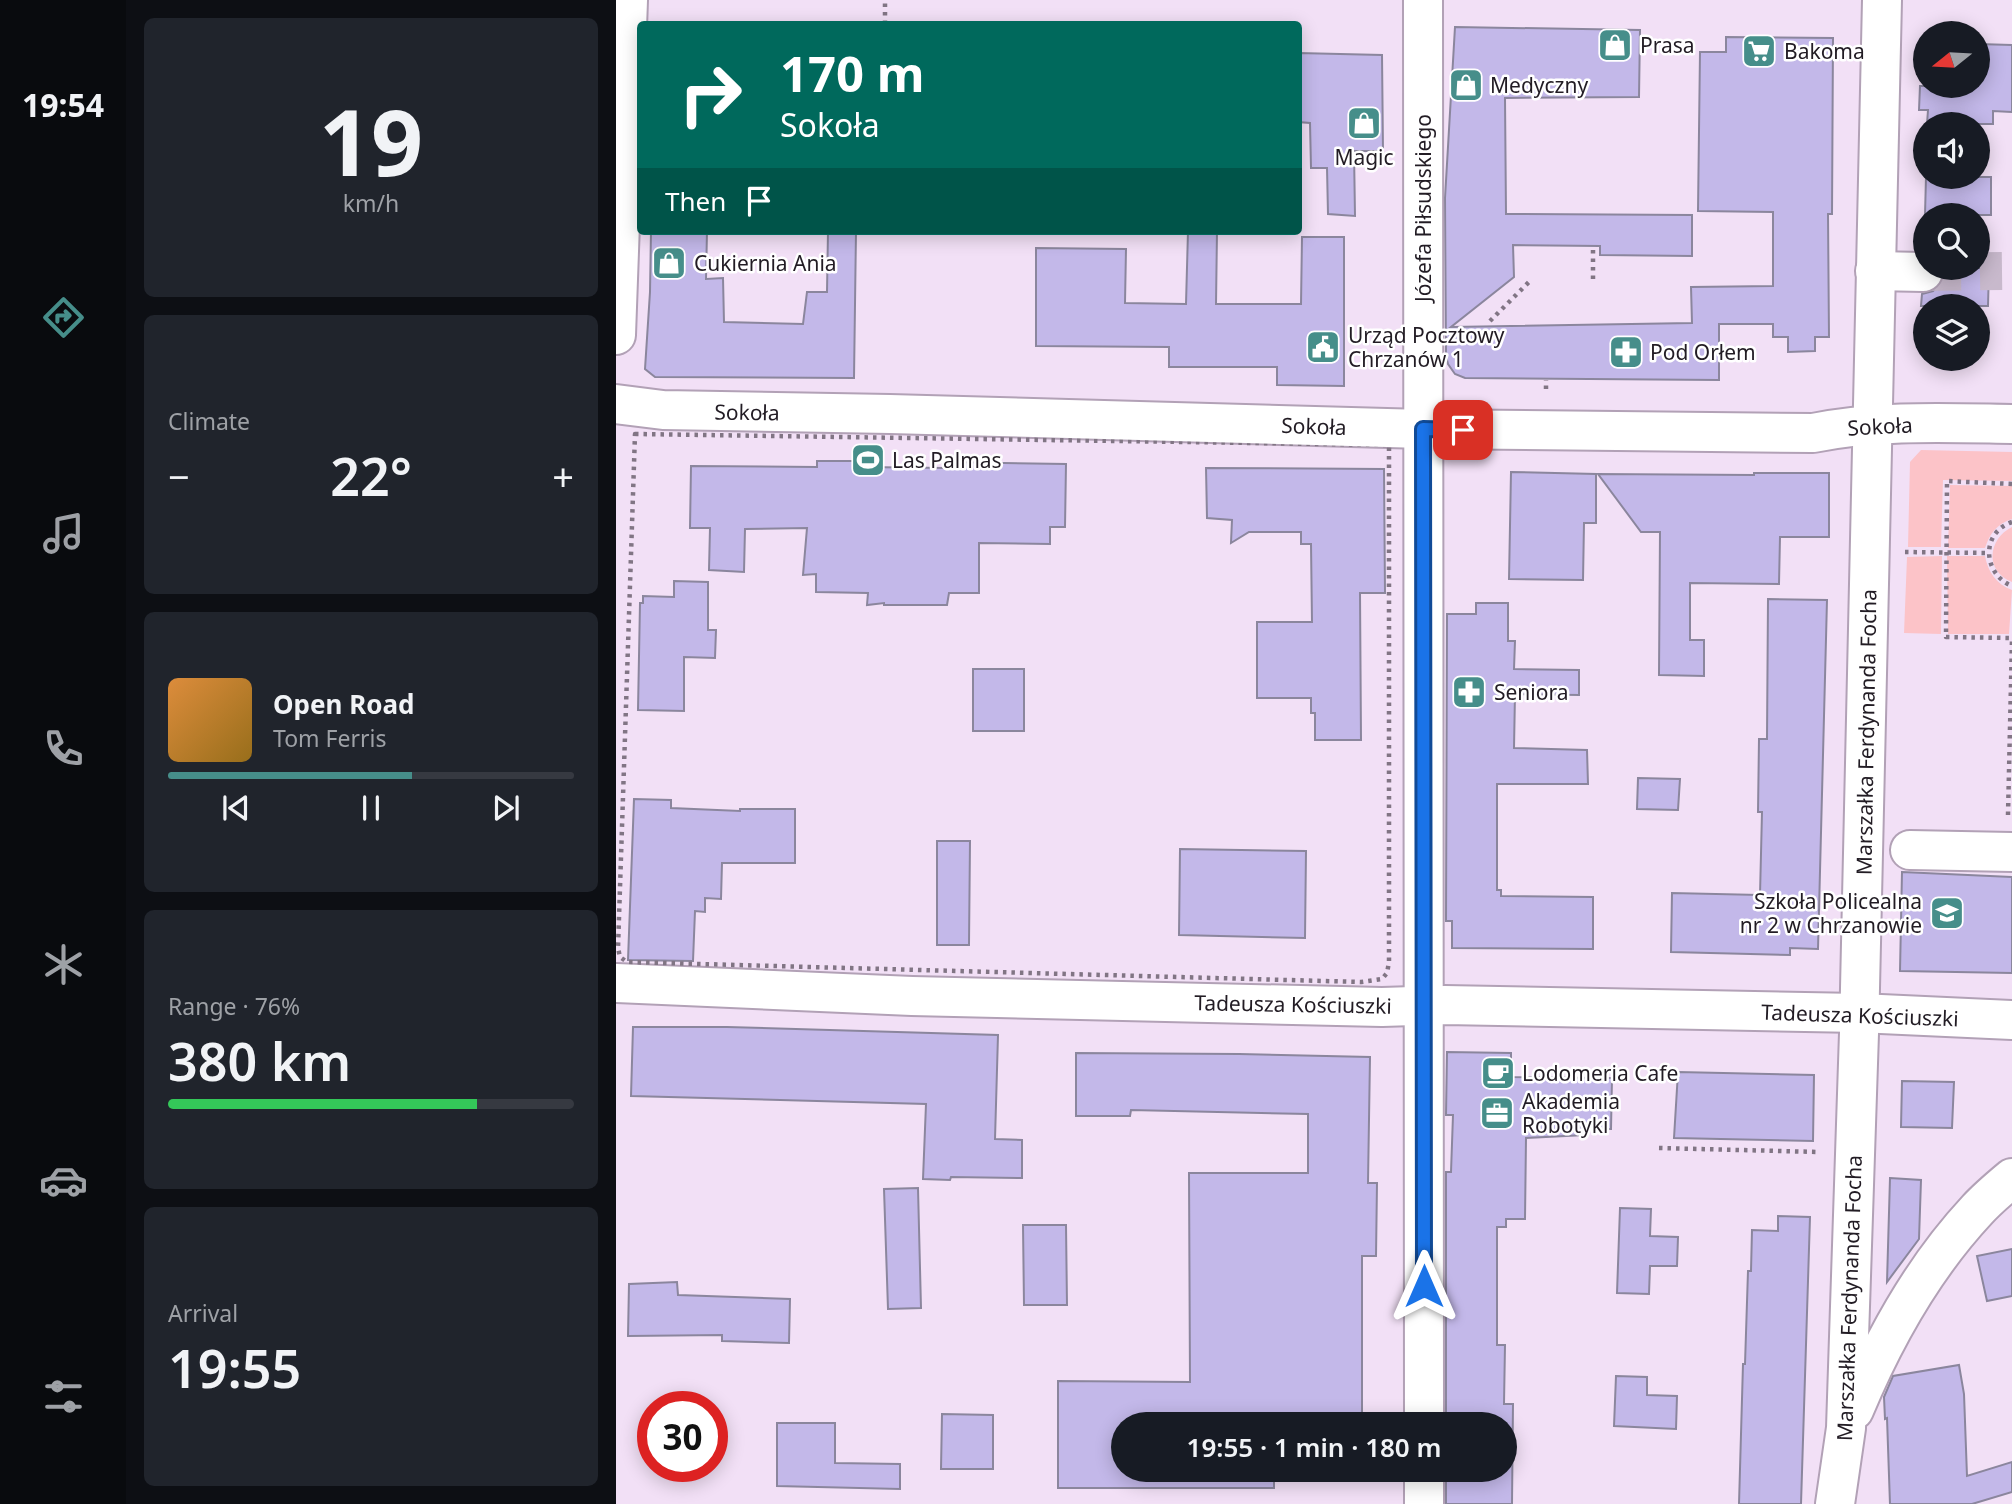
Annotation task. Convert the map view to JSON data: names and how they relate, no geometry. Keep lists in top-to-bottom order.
{
  "streets": {
    "street": [
      "Józefa Piłsudskiego",
      "Sokoła",
      "Marszałka Ferdynanda Focha",
      "Tadeusza Kościuszki"
    ]
  },
  "crossings": [
    ["Józefa Piłsudskiego", "Sokoła"],
    ["Józefa Piłsudskiego", "Tadeusza Kościuszki"],
    ["Sokoła", "Marszałka Ferdynanda Focha"],
    ["Marszałka Ferdynanda Focha", "Tadeusza Kościuszki"]
  ],
  "places": {
    "shop": [
      "Prasa",
      "Medyczny",
      "Magic",
      "Cukiernia Ania"
    ],
    "supermarket": ["Bakoma"],
    "public building": ["Urząd Pocztowy Chrzanów 1"],
    "pharmacy": ["Pod Orłem", "Seniora"],
    "sports": ["Las Palmas"],
    "school or university": ["Szkoła Policealna nr 2 w Chrzanowie"],
    "cafe": ["Lodomeria Cafe"],
    "office": ["Akademia Robotyki"]
  },
  "north": "left",
  "page": {
    "tabs": "19:54",
    "tile": [
      ["19", "km/h"],
      "Climate",
      ["Range · 76%", "380 km"],
      ["Arrival", "19:55"]
    ],
    "turn": ["170 m", "Sokoła"],
    "then": "Then",
    "heat": ["−", "22°", "+"],
    "song": ["Open Road", "Tom Ferris"],
    "limit": "30",
    "trip": "19:55 · 1 min · 180 m"
  }
}
